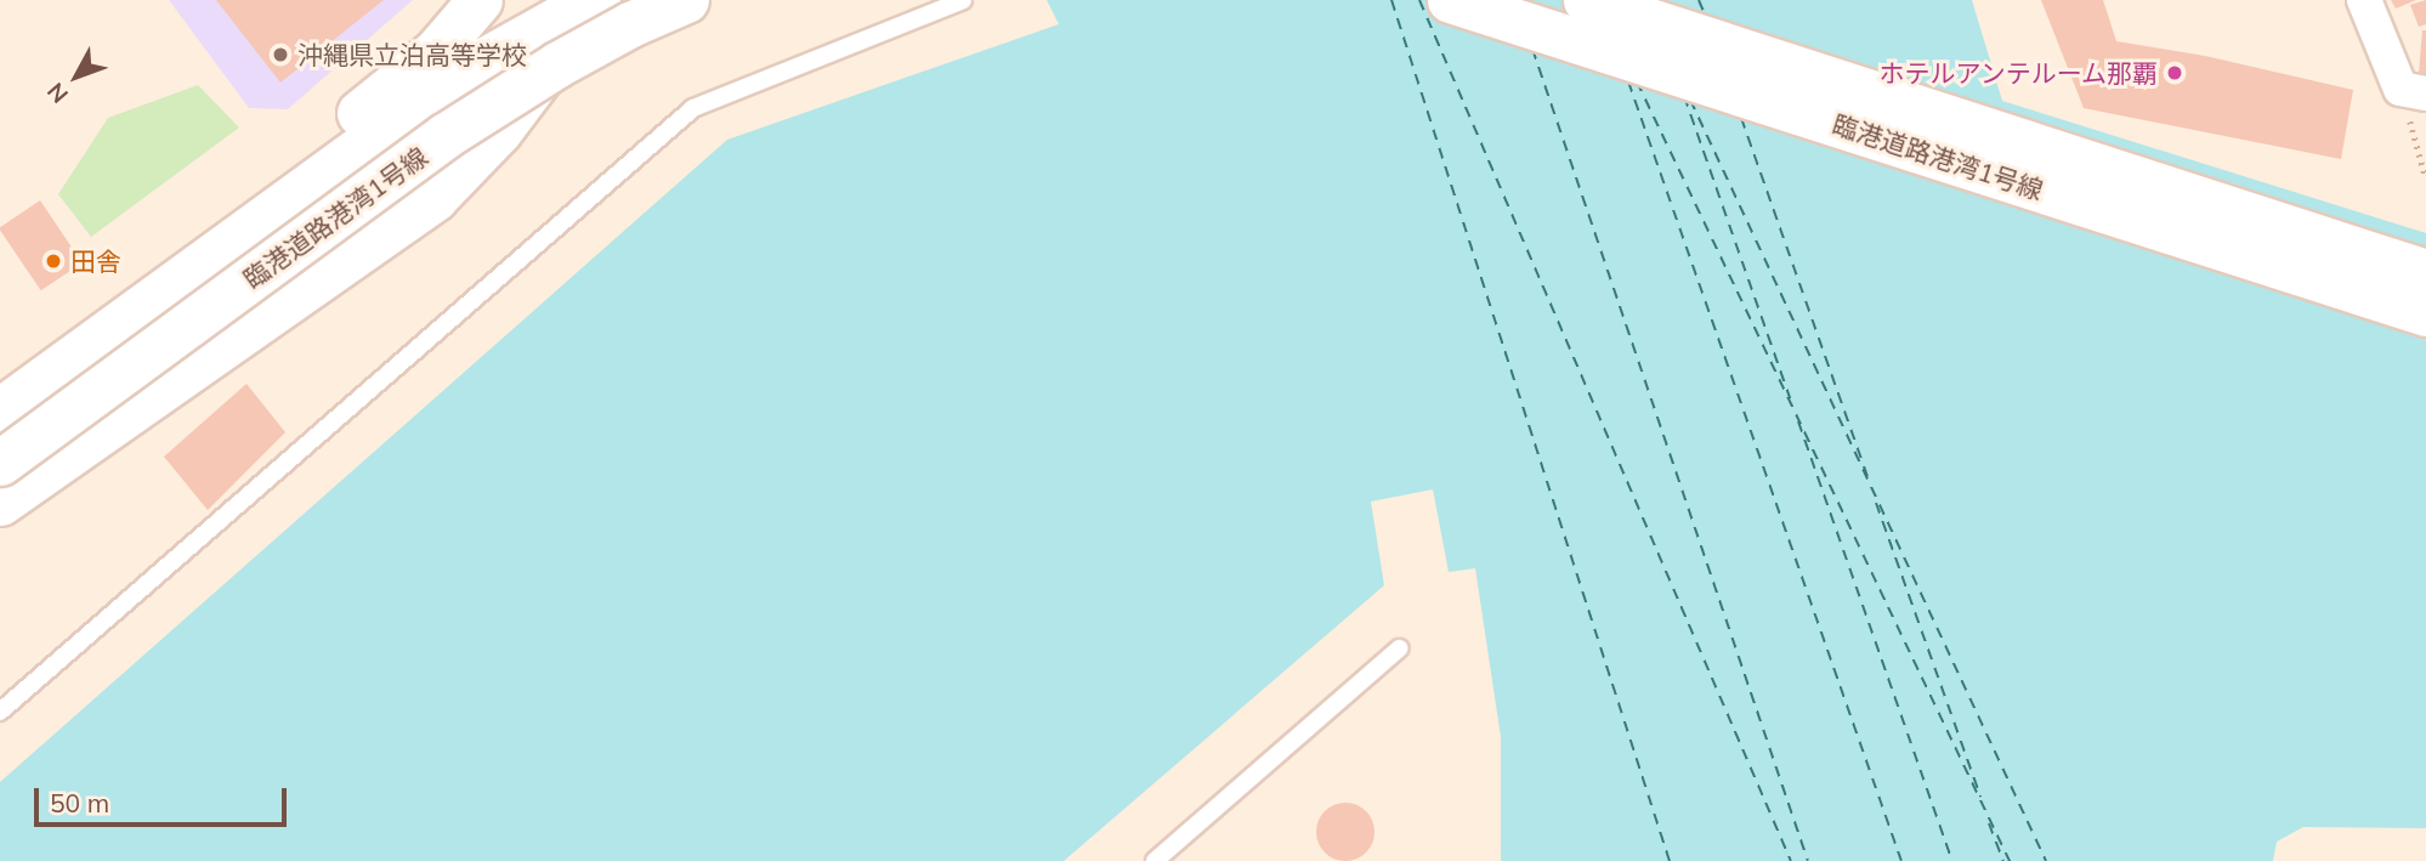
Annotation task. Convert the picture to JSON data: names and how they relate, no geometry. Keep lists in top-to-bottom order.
{
  "streets": {
    "street": ["臨港道路港湾1号線"]
  },
  "places": ["沖縄県立泊高等学校", "ホテルアンテルーム那覇", "田舎"],
  "scale_bar": "50 m",
  "north": "bottom left"
}
